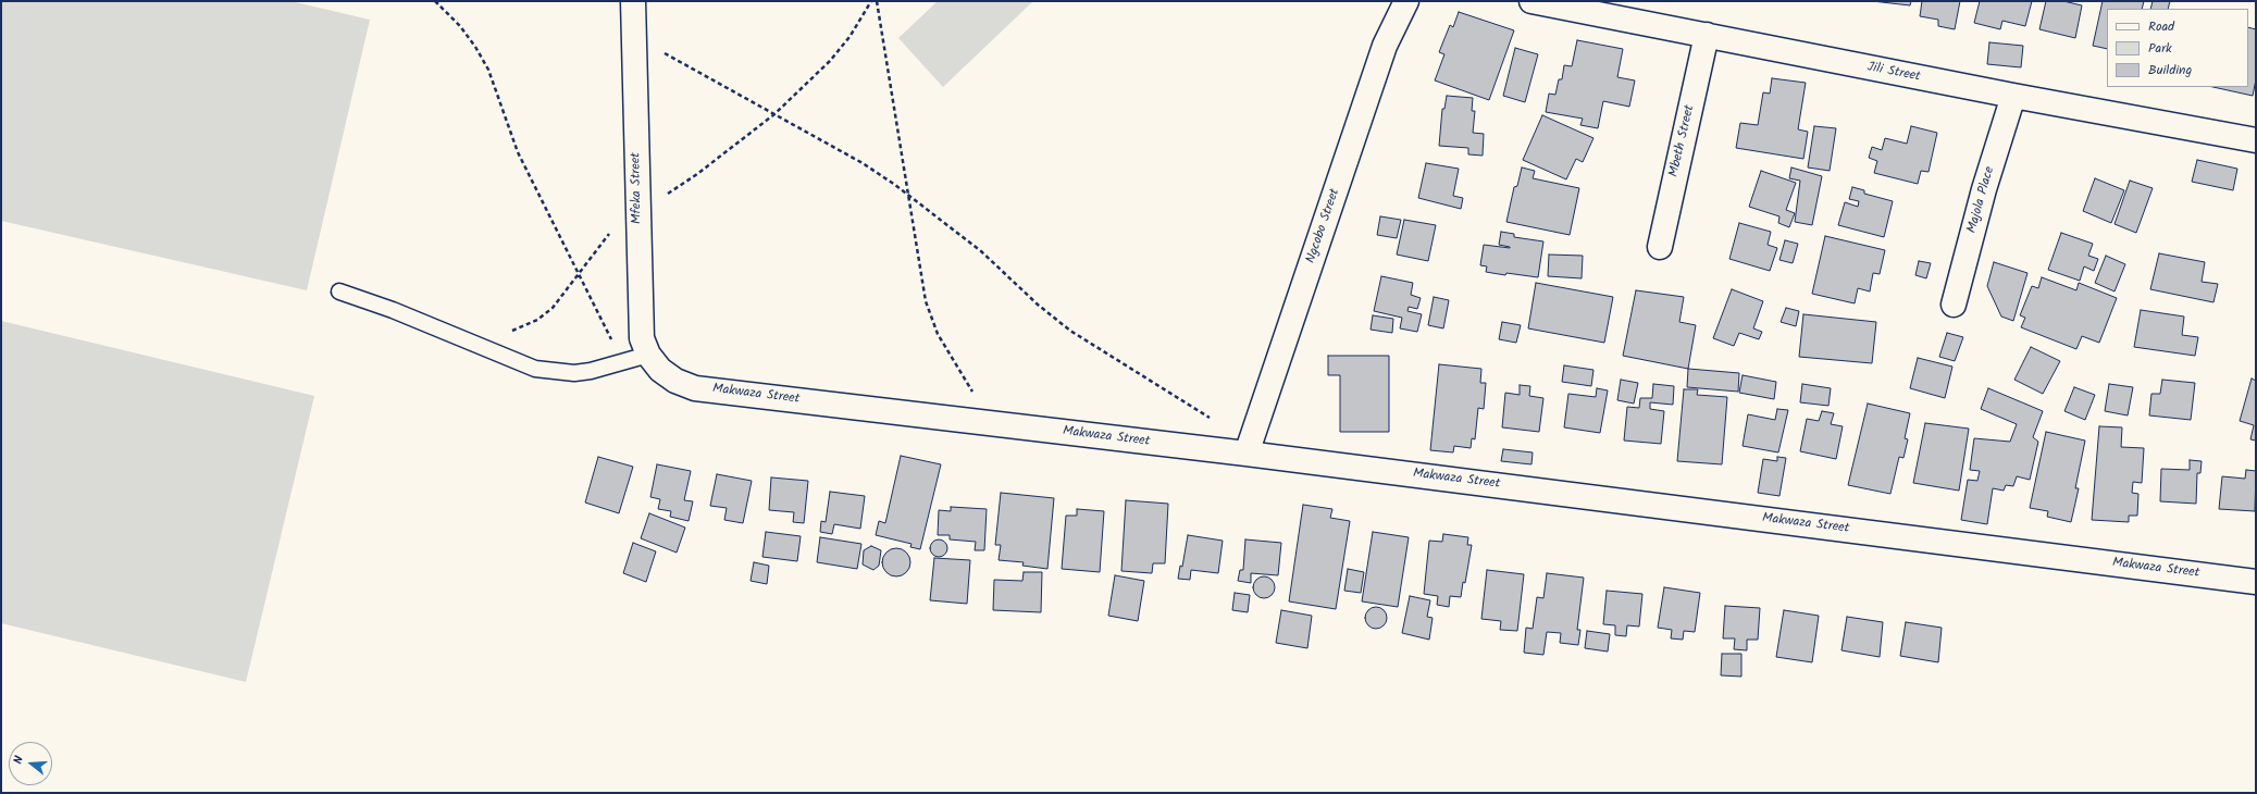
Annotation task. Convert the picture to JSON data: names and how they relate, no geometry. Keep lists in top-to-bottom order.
{
  "streets": {
    "street": [
      "Jili Street",
      "Mbeth Street",
      "Mfeka Street",
      "Majola Place",
      "Ngcobo Street",
      "Makwaza Street"
    ]
  },
  "crossings": [
    ["Jili Street", "Mbeth Street"],
    ["Jili Street", "Majola Place"],
    ["Mfeka Street", "Makwaza Street"],
    ["Ngcobo Street", "Makwaza Street"]
  ],
  "legend": ["Road", "Park", "Building"],
  "north": "left"
}
